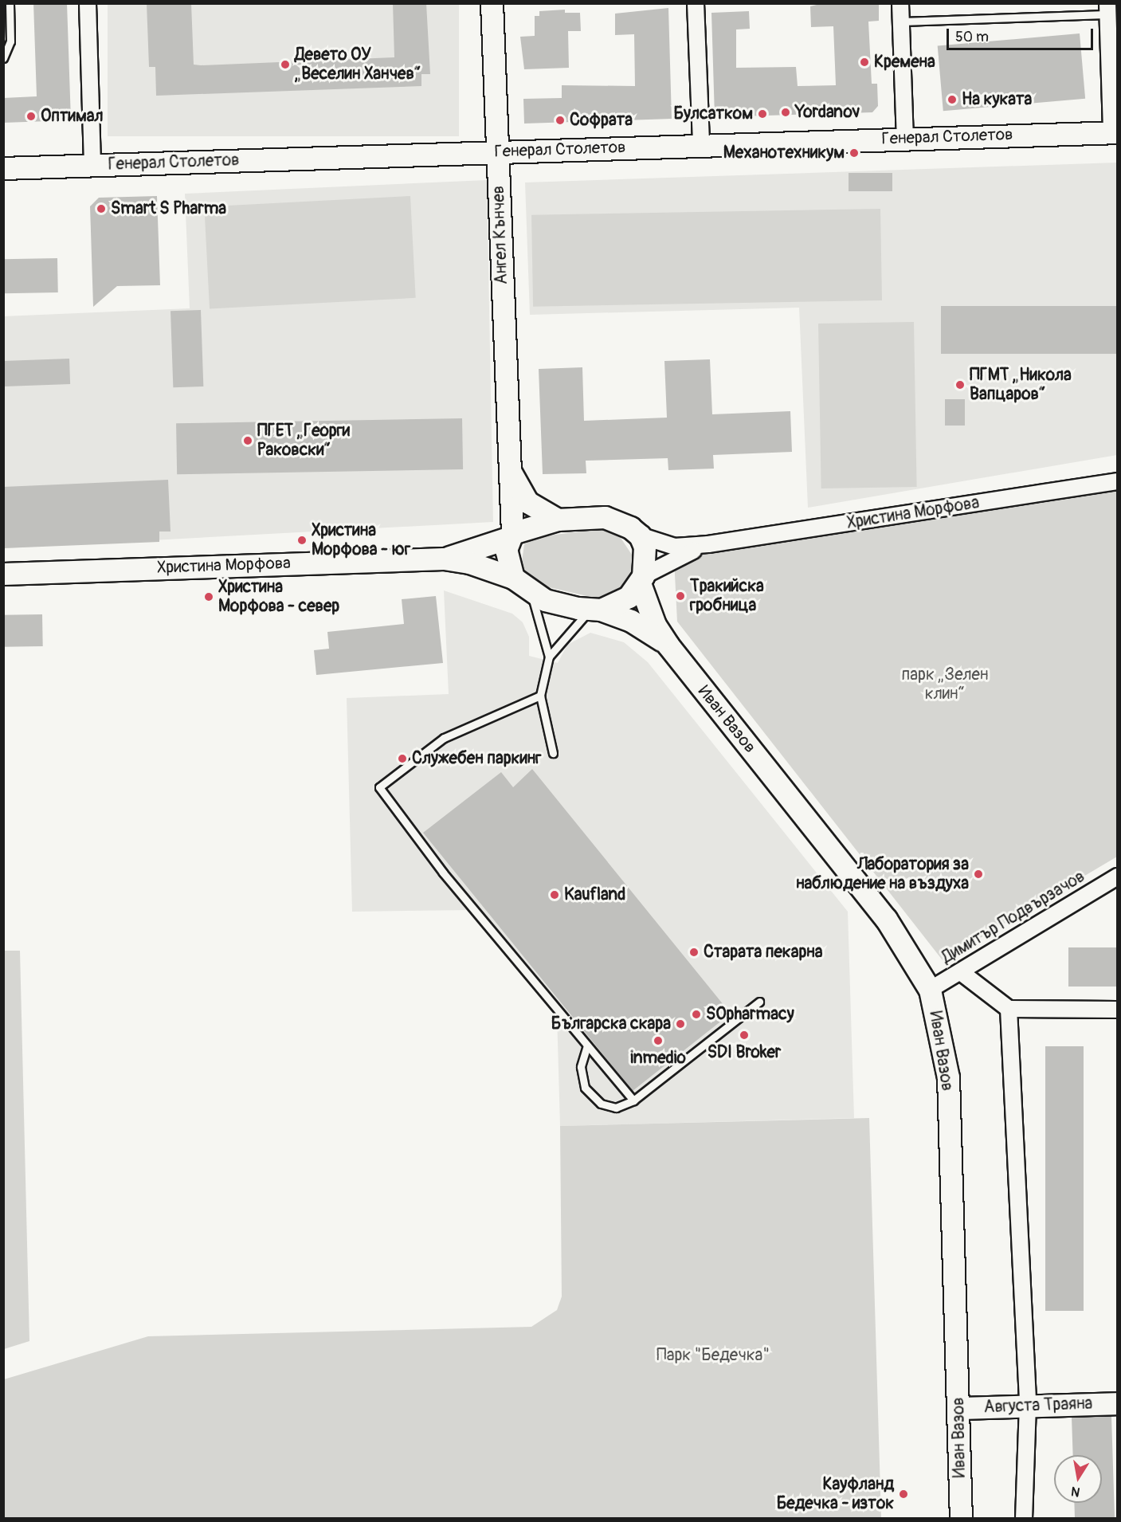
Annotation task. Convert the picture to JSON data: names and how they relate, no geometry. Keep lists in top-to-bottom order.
{
  "streets": {
    "main road": [
      "Генерал Столетов",
      "Ангел Кънчев",
      "Христина Морфова",
      "Иван Вазов",
      "Августа Траяна"
    ],
    "street": ["Димитър Подвързачов"]
  },
  "crossings": [
    ["Генерал Столетов", "Ангел Кънчев"],
    ["Ангел Кънчев", "Христина Морфова"],
    ["Ангел Кънчев", "Иван Вазов"],
    ["Христина Морфова", "Иван Вазов"],
    ["Иван Вазов", "Димитър Подвързачов"],
    ["Иван Вазов", "Августа Траяна"]
  ],
  "parks": ["парк „Зелен клин“", "Парк \"Бедечка\""],
  "places": [
    "Кремена",
    "Девето ОУ „Веселин Ханчев“",
    "На куката",
    "Yordanov",
    "Булсатком",
    "Оптимал",
    "Софрата",
    "Механотехникум",
    "Smart S Pharma",
    "ПГМТ „Никола Вапцаров“",
    "ПГЕТ „Георги Раковски“",
    "Христина Морфова - юг",
    "Тракийска гробница",
    "Христина Морфова - север",
    "Служебен паркинг",
    "Лаборатория за наблюдение на въздуха",
    "Kaufland",
    "Старата пекарна",
    "SOpharmacy",
    "Българска скара",
    "SDI Broker",
    "inmedio",
    "Кауфланд Бедечка - изток"
  ],
  "scale_bar": "50 m",
  "north": "bottom"
}
